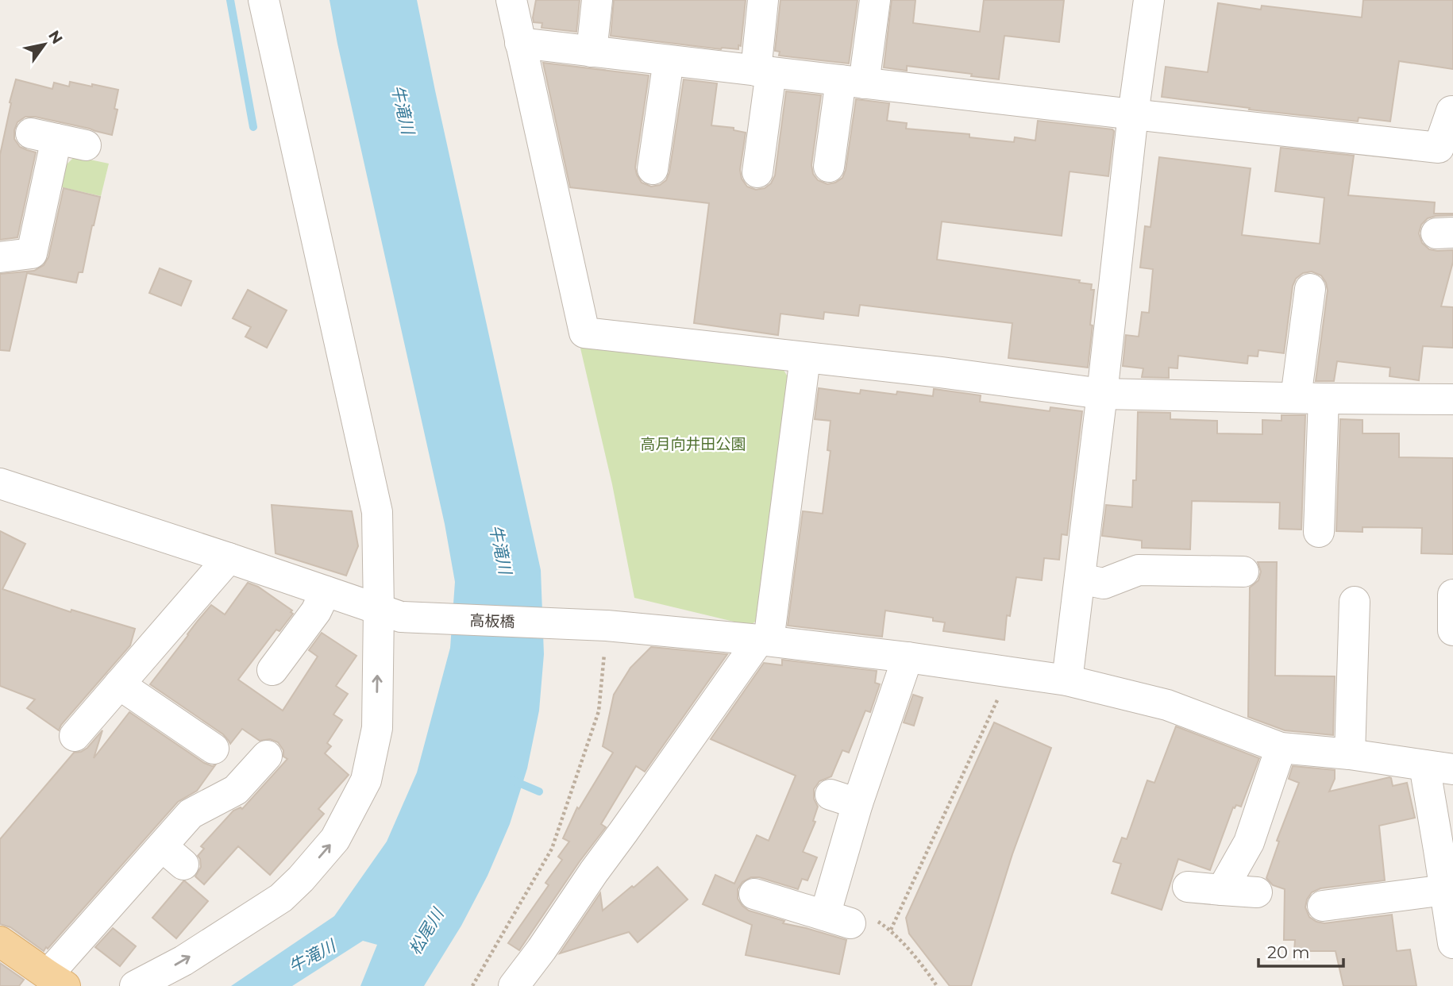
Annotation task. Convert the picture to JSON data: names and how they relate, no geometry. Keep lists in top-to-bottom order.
{
  "streets": {
    "street": ["高板橋"]
  },
  "water": ["牛滝川", "松尾川"],
  "parks": ["高月向井田公園"],
  "scale_bar": "20 m",
  "north": "top right"
}
